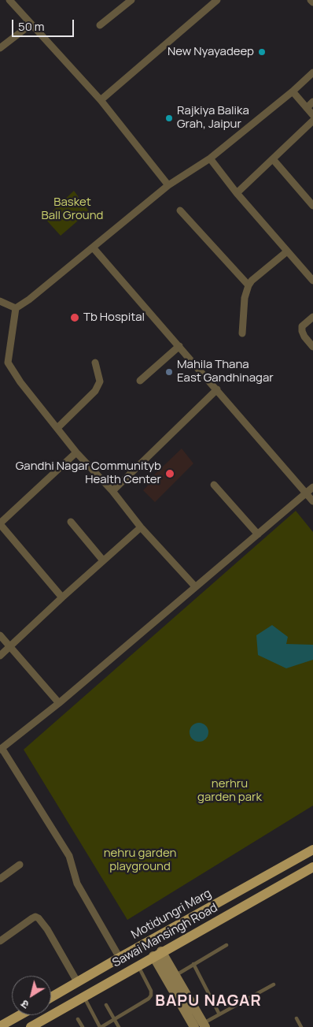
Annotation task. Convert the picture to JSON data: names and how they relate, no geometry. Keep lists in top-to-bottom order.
{
  "streets": {
    "main road": ["Motidungri Marg", "Sawai Mansingh Road"]
  },
  "districts": ["BAPU NAGAR"],
  "parks": ["Basket Ball Ground", "nerhru garden park", "nehru garden playground"],
  "places": [
    "New Nyayadeep",
    "Rajkiya Balika Grah, Jaipur",
    "Tb Hospital",
    "Mahila Thana East Gandhinagar",
    "Gandhi Nagar Communityb Health Center"
  ],
  "scale_bar": "50 m",
  "north": "bottom left"
}
